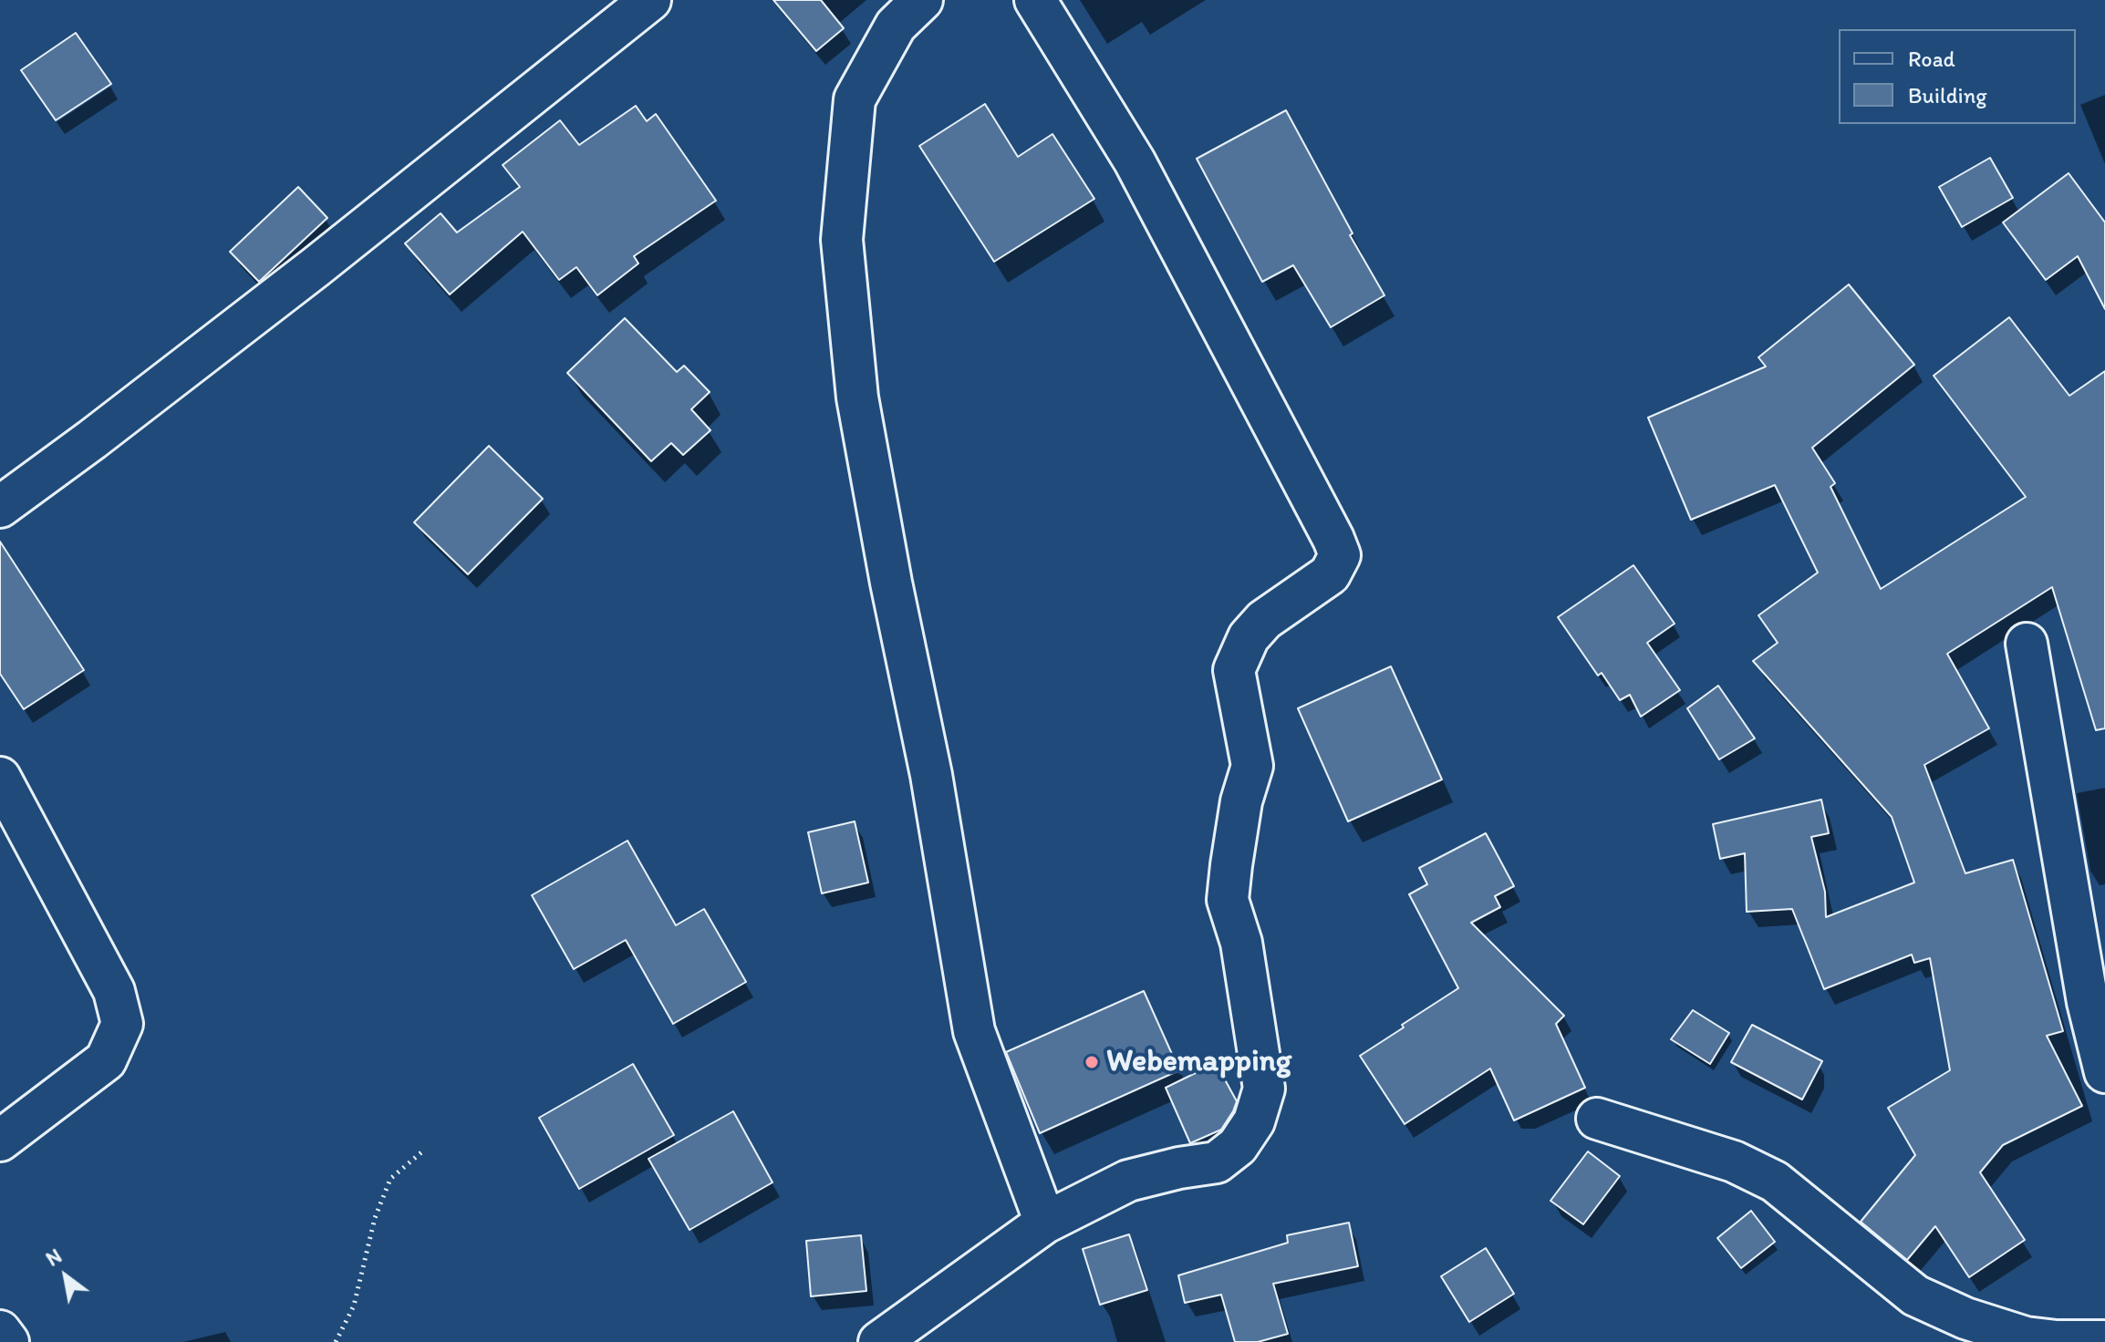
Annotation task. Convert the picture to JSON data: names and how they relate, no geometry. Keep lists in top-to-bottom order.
{
  "places": ["Webemapping"],
  "legend": ["Road", "Building"],
  "north": "top left"
}
